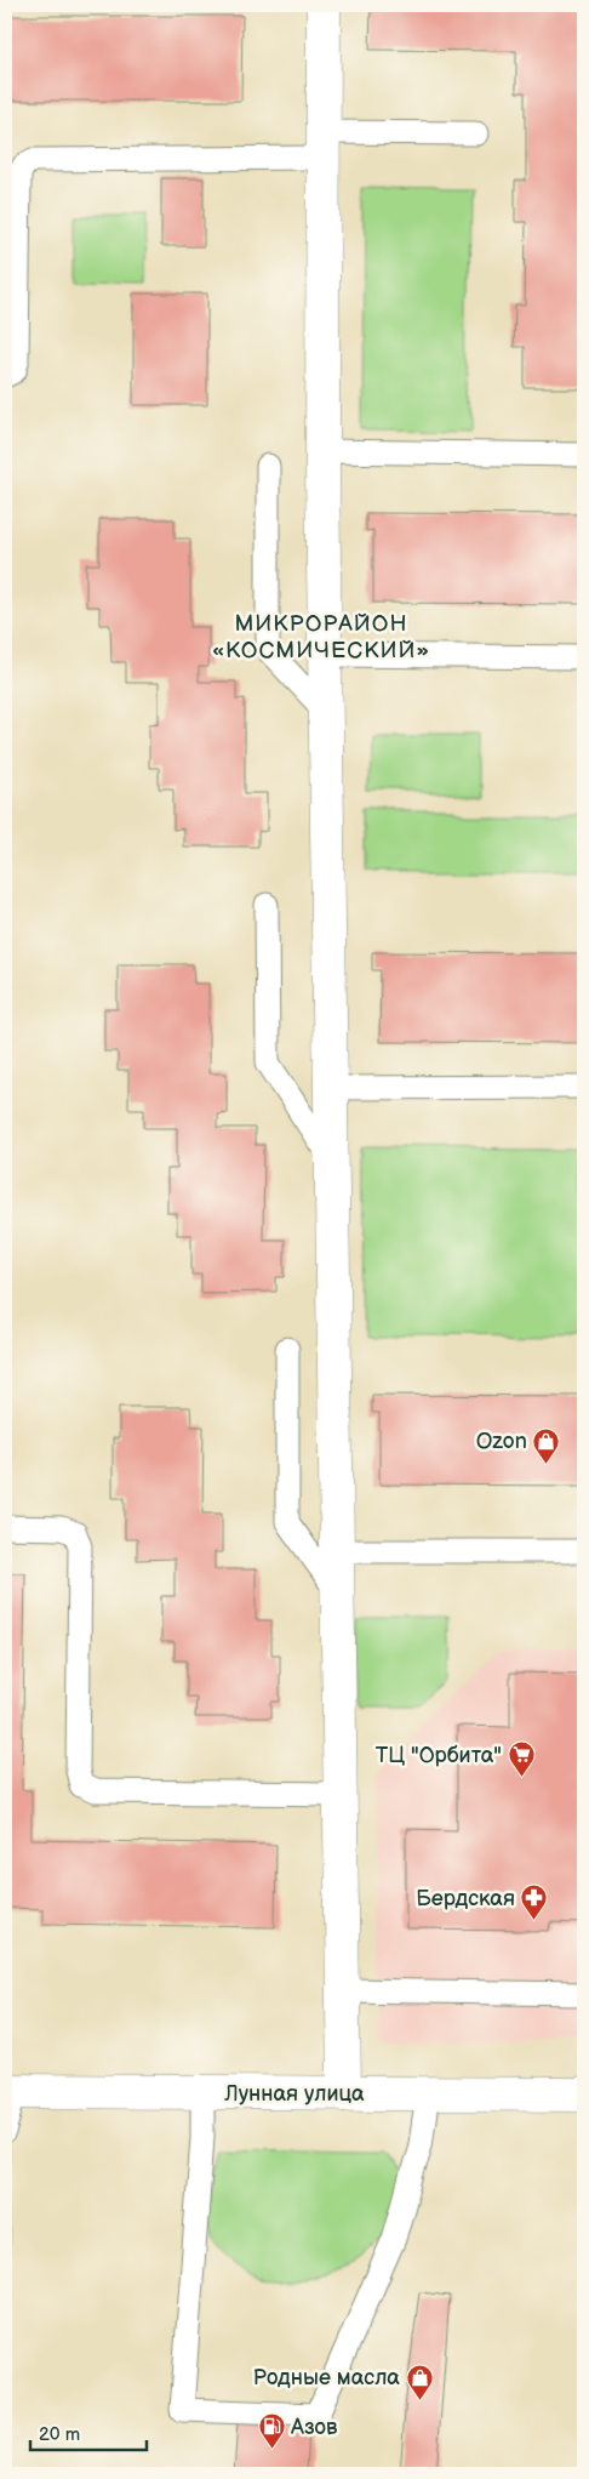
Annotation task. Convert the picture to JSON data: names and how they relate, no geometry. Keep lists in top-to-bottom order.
{
  "streets": {
    "street": ["Лунная улица"]
  },
  "districts": ["МИКРОРАЙОН «КОСМИЧЕСКИЙ»"],
  "places": {
    "shop": ["Ozon", "Родные масла"],
    "supermarket": ["ТЦ \"Орбита\""],
    "pharmacy": ["Бердская"],
    "fuel station": ["Азов"]
  },
  "scale_bar": "20 m"
}
